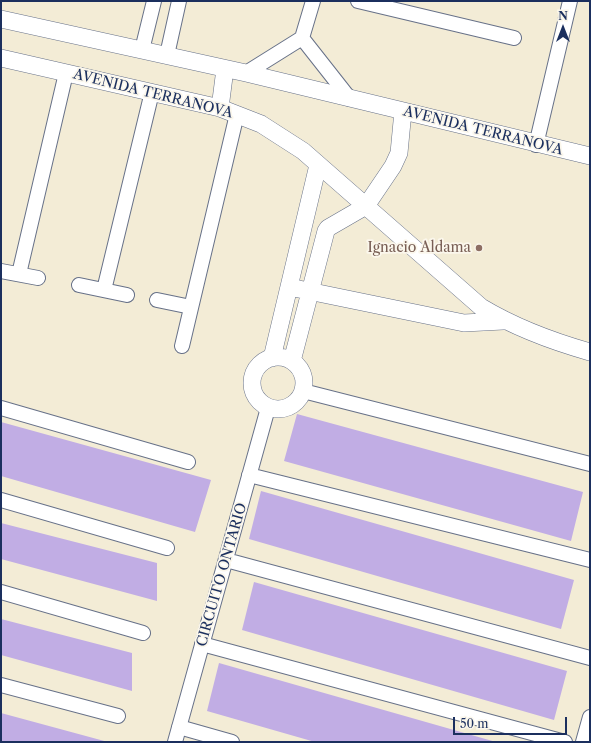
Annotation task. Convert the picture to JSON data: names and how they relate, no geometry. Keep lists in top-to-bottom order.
{
  "streets": {
    "street": ["AVENIDA TERRANOVA", "CIRCUITO ONTARIO"]
  },
  "places": ["Ignacio Aldama"],
  "scale_bar": "50 m",
  "north": "top"
}
